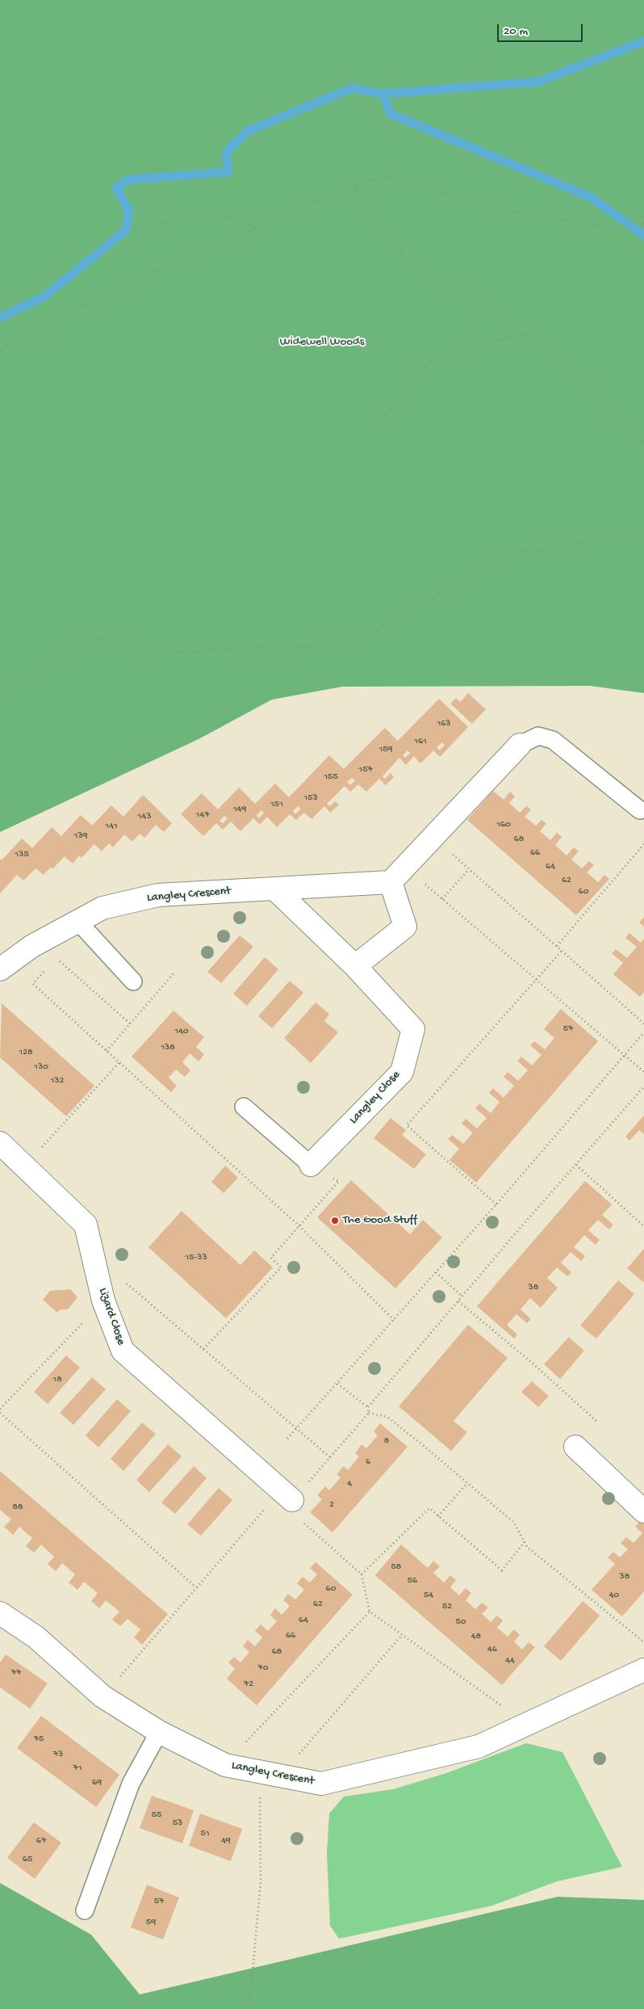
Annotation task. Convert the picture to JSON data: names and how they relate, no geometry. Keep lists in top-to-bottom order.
{
  "streets": {
    "street": ["Langley Crescent", "Langley Close", "Lizard Close"]
  },
  "parks": ["Widewell Woods"],
  "places": ["The Good Stuff"],
  "house_numbers": [
    "163",
    "161",
    "159",
    "157",
    "155",
    "153",
    "151",
    "149",
    "147",
    "143",
    "160",
    "141",
    "139",
    "68",
    "66",
    "135",
    "64",
    "62",
    "60",
    "57",
    "140",
    "138",
    "128",
    "130",
    "132",
    "15-33",
    "38",
    "18",
    "8",
    "6",
    "4",
    "2",
    "88",
    "58",
    "38",
    "56",
    "60",
    "54",
    "40",
    "62",
    "52",
    "64",
    "50",
    "66",
    "48",
    "46",
    "68",
    "44",
    "70",
    "77",
    "72",
    "75",
    "73",
    "71",
    "69",
    "55",
    "53",
    "51",
    "67",
    "49",
    "65",
    "57",
    "59"
  ],
  "scale_bar": "20 m"
}
